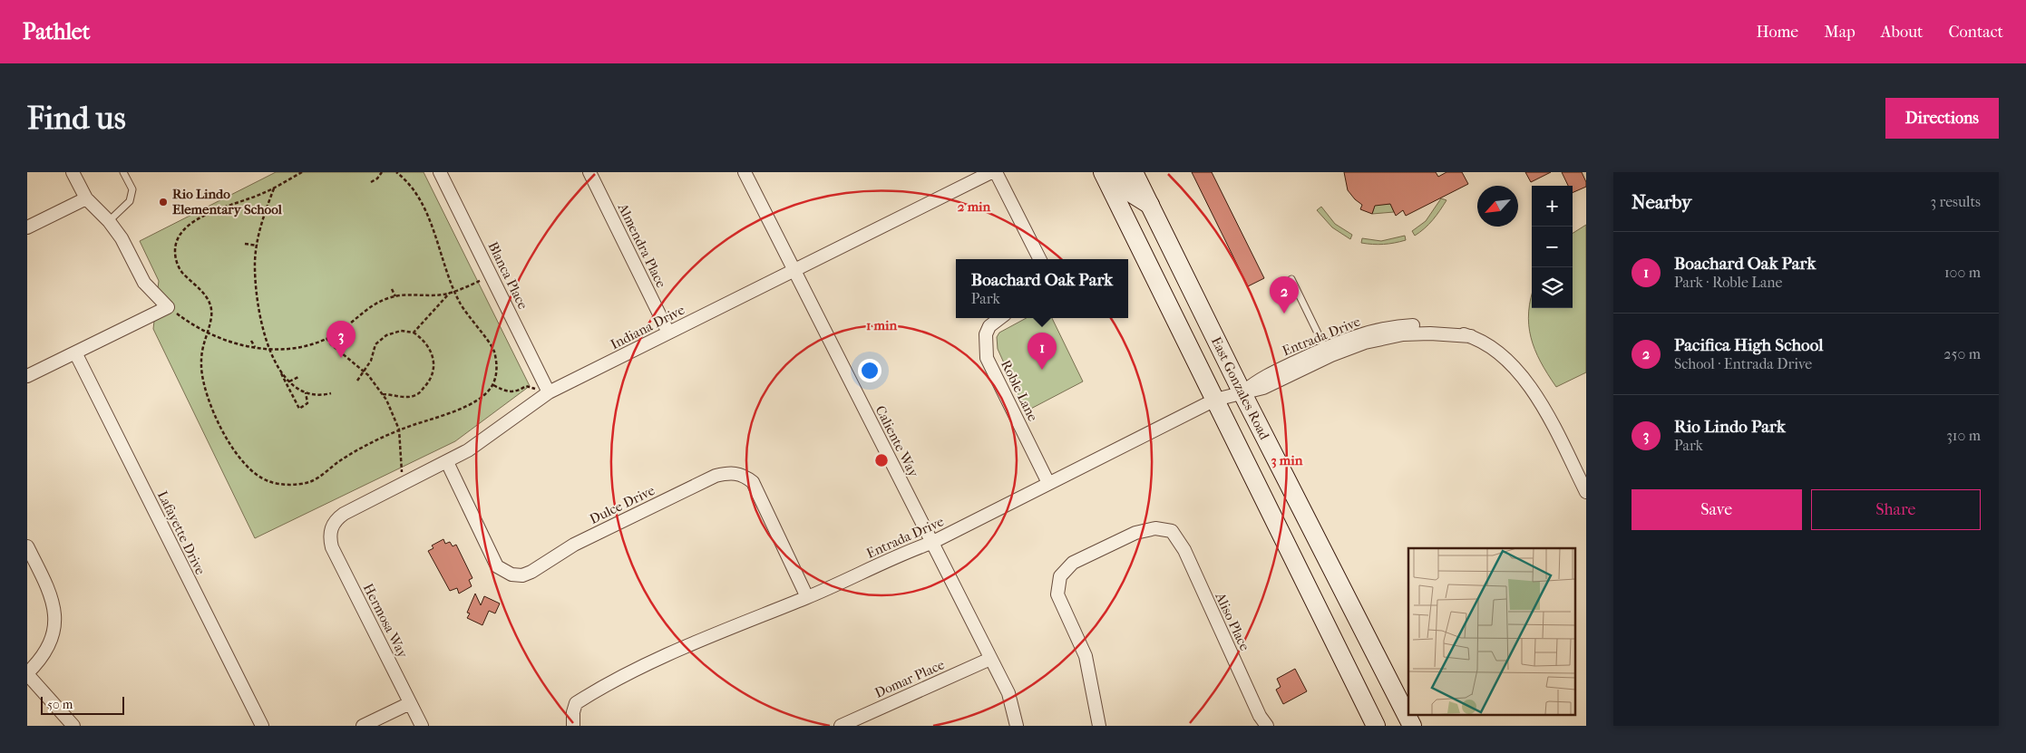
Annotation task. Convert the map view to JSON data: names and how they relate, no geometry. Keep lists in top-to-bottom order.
{
  "streets": {
    "main road": ["East Gonzales Road"],
    "street": [
      "Almendra Place",
      "Blanca Place",
      "Indiana Drive",
      "Entrada Drive",
      "Roble Lane",
      "Caliente Way",
      "Dulce Drive",
      "Lafayette Drive",
      "Hermosa Way",
      "Aliso Place",
      "Domar Place"
    ]
  },
  "crossings": [
    ["Almendra Place", "Indiana Drive"],
    ["Blanca Place", "Indiana Drive"],
    ["Indiana Drive", "Caliente Way"],
    ["Indiana Drive", "Dulce Drive"],
    ["Indiana Drive", "Hermosa Way"],
    ["Entrada Drive", "East Gonzales Road"],
    ["Entrada Drive", "Roble Lane"],
    ["Entrada Drive", "Caliente Way"],
    ["Entrada Drive", "Dulce Drive"],
    ["Caliente Way", "Domar Place"]
  ],
  "places": ["Rio Lindo Elementary School"],
  "scale_bar": "50 m",
  "north": "bottom left",
  "page": {
    "header": "Pathlet",
    "nav": [
      "Home",
      "Map",
      "About",
      "Contact"
    ],
    "buttons": [
      "Directions",
      ["Save", "Share"]
    ],
    "title": "Find us",
    "heading": ["Nearby", "3 results"],
    "map_buttons": ["+", "−"],
    "list": [
      {
        "mark": "1",
        "name": "Boachard Oak Park",
        "note": "Park · Roble Lane",
        "value": "100 m"
      },
      {
        "mark": "2",
        "name": "Pacifica High School",
        "note": "School · Entrada Drive",
        "value": "250 m"
      },
      {
        "mark": "3",
        "name": "Rio Lindo Park",
        "note": "Park",
        "value": "310 m"
      }
    ],
    "popup": ["Boachard Oak Park", "Park"],
    "pins": ["2", "3", "1"],
    "scale": "50 m"
  },
  "rings": ["2 min", "1 min", "3 min"]
}
